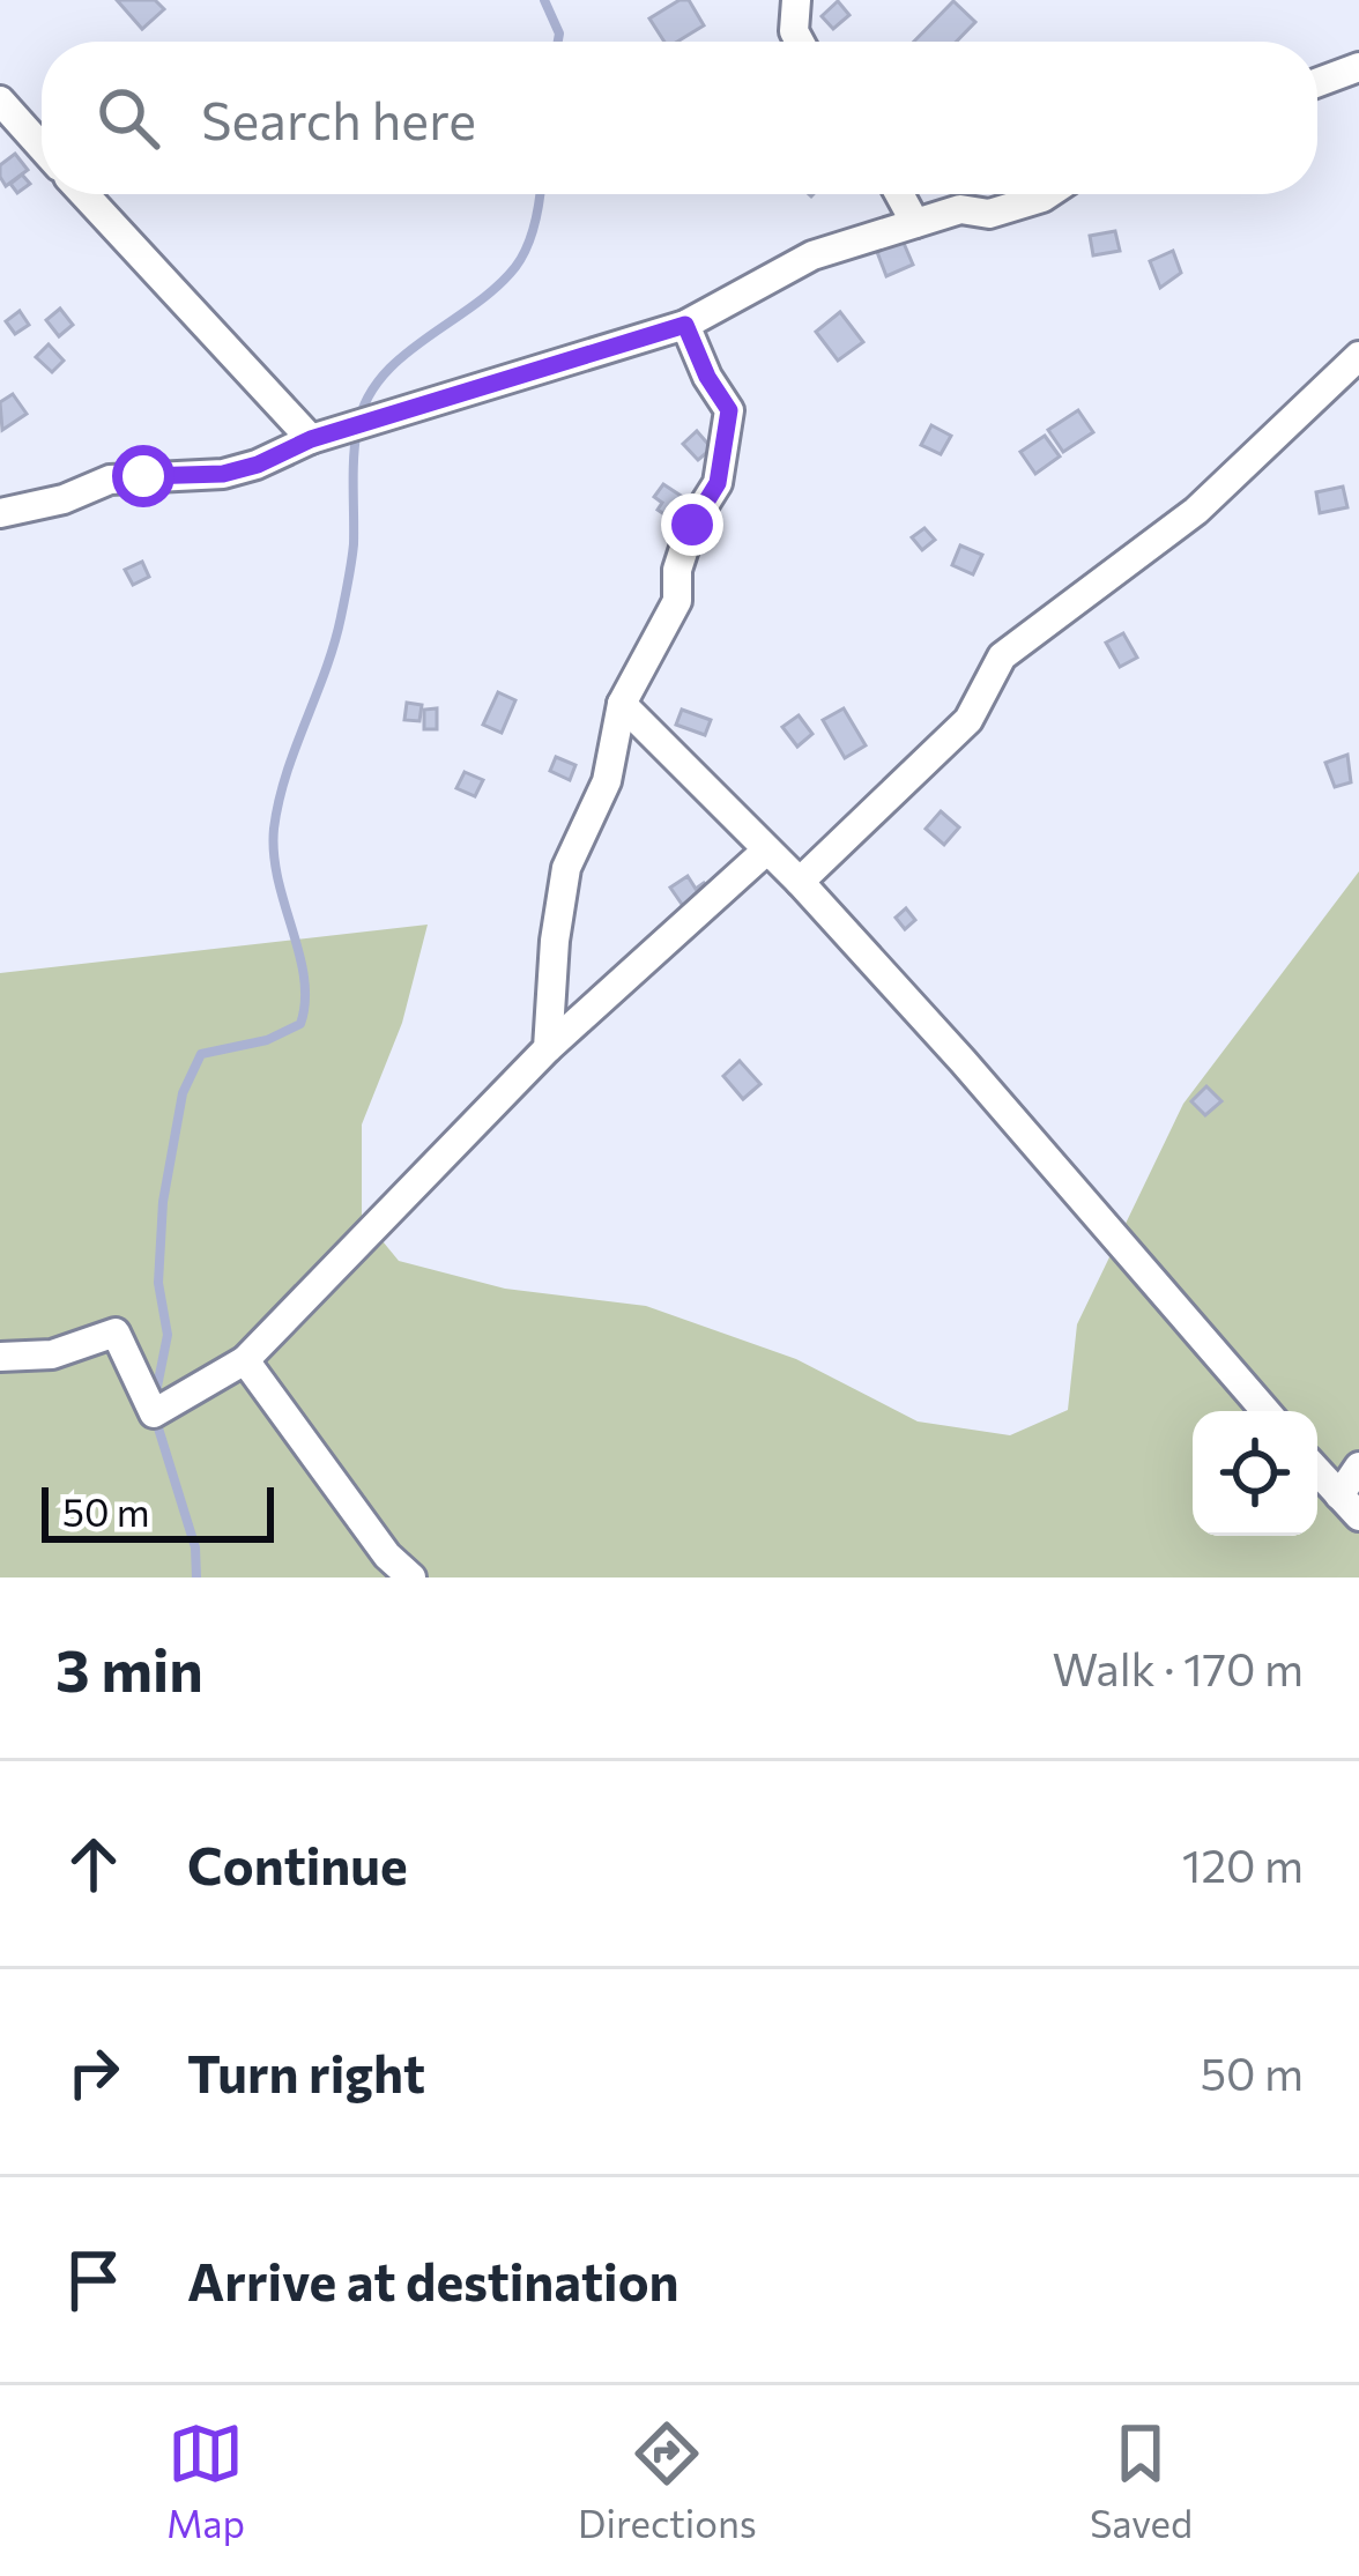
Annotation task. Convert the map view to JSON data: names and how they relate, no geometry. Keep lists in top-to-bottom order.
{
  "scale_bar": "50 m",
  "page": {
    "search": "Search here",
    "scale": "50 m",
    "heading": ["3 min", "Walk · 170 m"],
    "list": [
      ["Continue", "120 m"],
      ["Turn right", "50 m"],
      "Arrive at destination"
    ],
    "nav": ["Map", "Directions", "Saved"]
  }
}
